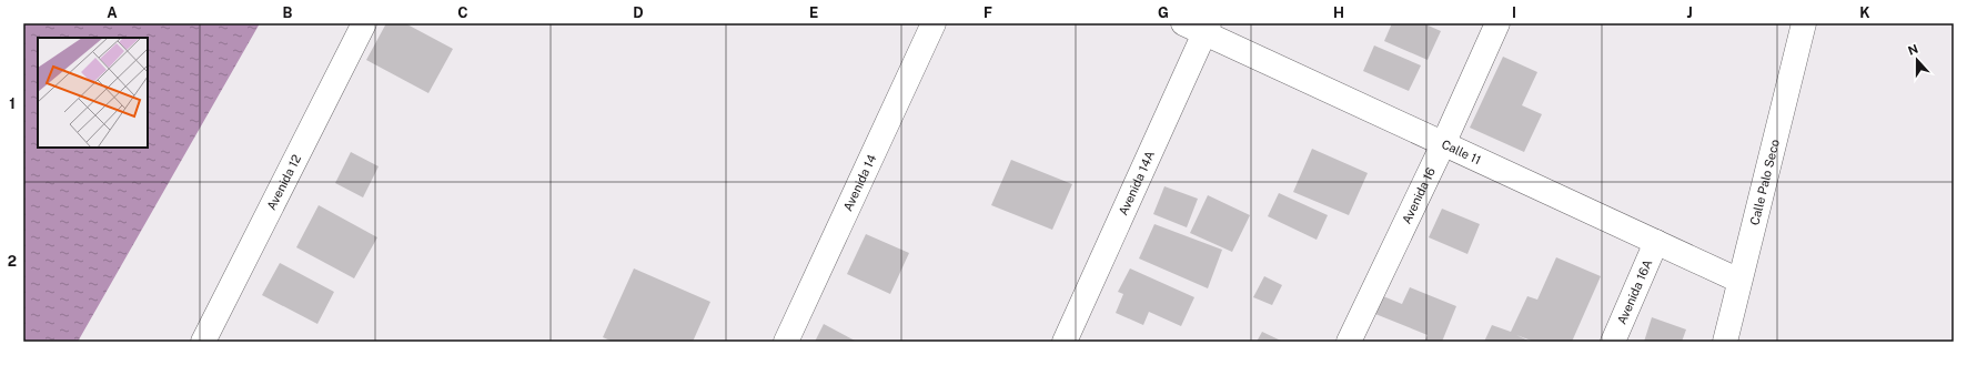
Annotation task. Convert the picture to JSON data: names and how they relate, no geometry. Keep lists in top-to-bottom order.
{
  "streets": {
    "street": [
      "Calle 11",
      "Avenida 12",
      "Avenida 14",
      "Avenida 14A",
      "Calle Palo Seco",
      "Avenida 16",
      "Avenida 16A"
    ]
  },
  "crossings": [
    ["Calle 11", "Avenida 14A"],
    ["Calle 11", "Calle Palo Seco"],
    ["Calle 11", "Avenida 16"],
    ["Calle 11", "Avenida 16A"]
  ],
  "north": "top",
  "grid": {
    "columns": [
      "A",
      "B",
      "C",
      "D",
      "E",
      "F",
      "G",
      "H",
      "I",
      "J",
      "K"
    ],
    "rows": ["1", "2"]
  }
}
